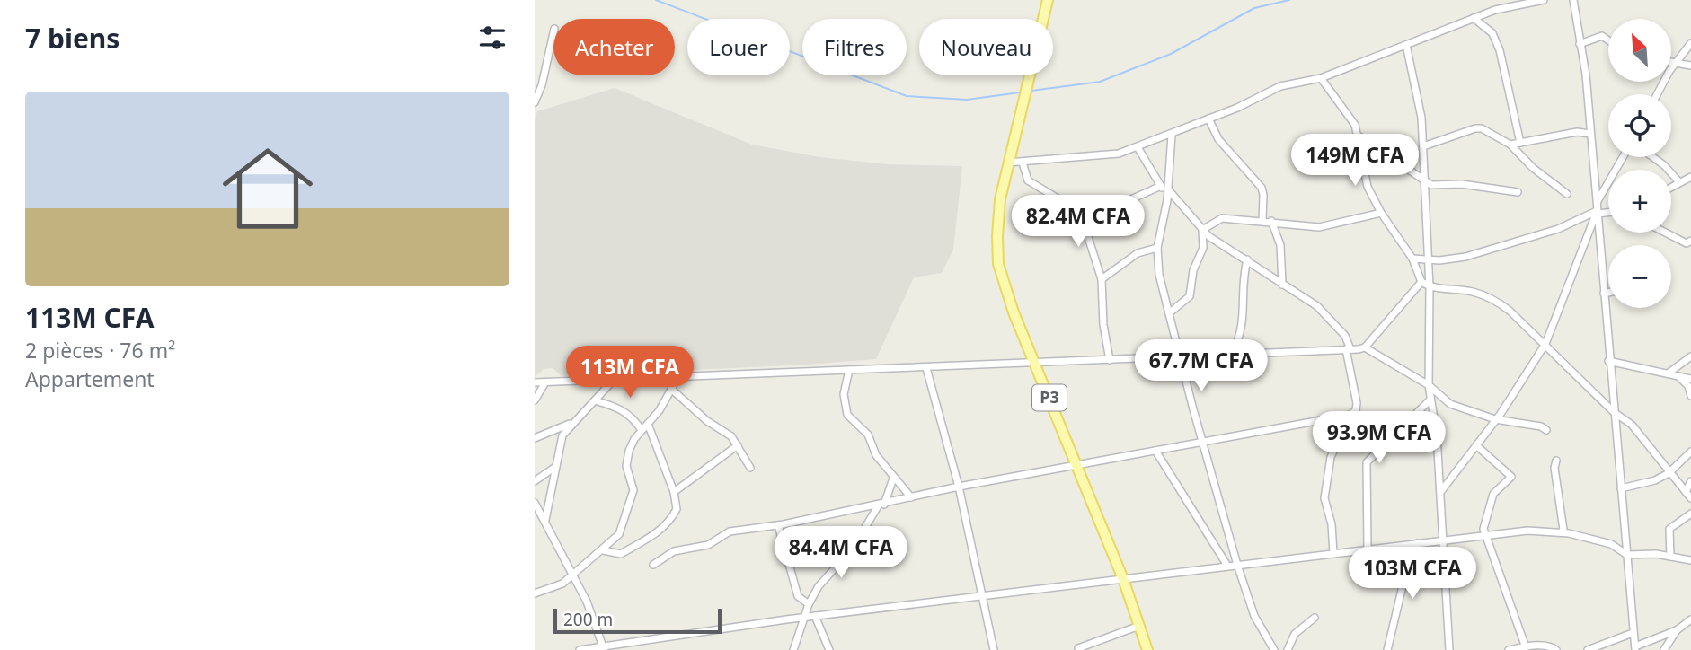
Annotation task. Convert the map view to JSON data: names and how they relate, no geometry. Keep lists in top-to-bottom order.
{
  "streets": {
    "main road": ["P3"]
  },
  "scale_bar": "200 m",
  "north": "top left",
  "page": {
    "heading": "7 biens",
    "map_buttons": ["+", "−"],
    "chip": [
      "Acheter",
      "Louer",
      "Filtres",
      "Nouveau"
    ],
    "list": [
      {
        "name": "113M CFA",
        "note": "2 pièces · 76 m² · Appartement"
      }
    ],
    "price": [
      "149M CFA",
      "82.4M CFA",
      "67.7M CFA",
      "113M CFA",
      "93.9M CFA",
      "84.4M CFA",
      "103M CFA"
    ],
    "scale": "200 m"
  }
}
